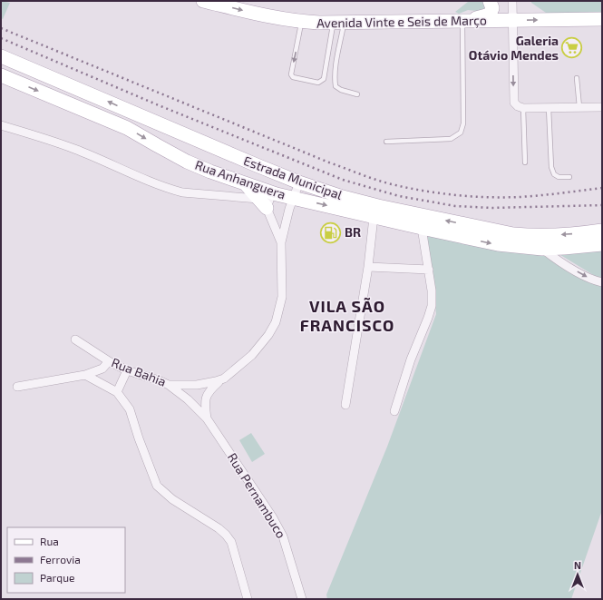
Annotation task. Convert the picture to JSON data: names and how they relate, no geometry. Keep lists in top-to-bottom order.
{
  "streets": {
    "main road": ["Avenida Vinte e Seis de Março", "Estrada Municipal", "Rua Anhanguera"],
    "street": ["Rua Bahia", "Rua Pernambuco"]
  },
  "crossings": [
    ["Rua Bahia", "Rua Pernambuco"]
  ],
  "one_way": ["Avenida Vinte e Seis de Março", "Estrada Municipal", "Rua Anhanguera"],
  "districts": ["VILA SÃO FRANCISCO"],
  "places": {
    "supermarket": ["Galeria Otávio Mendes"],
    "fuel station": ["BR"]
  },
  "legend": ["Rua", "Ferrovia", "Parque"],
  "north": "top"
}
